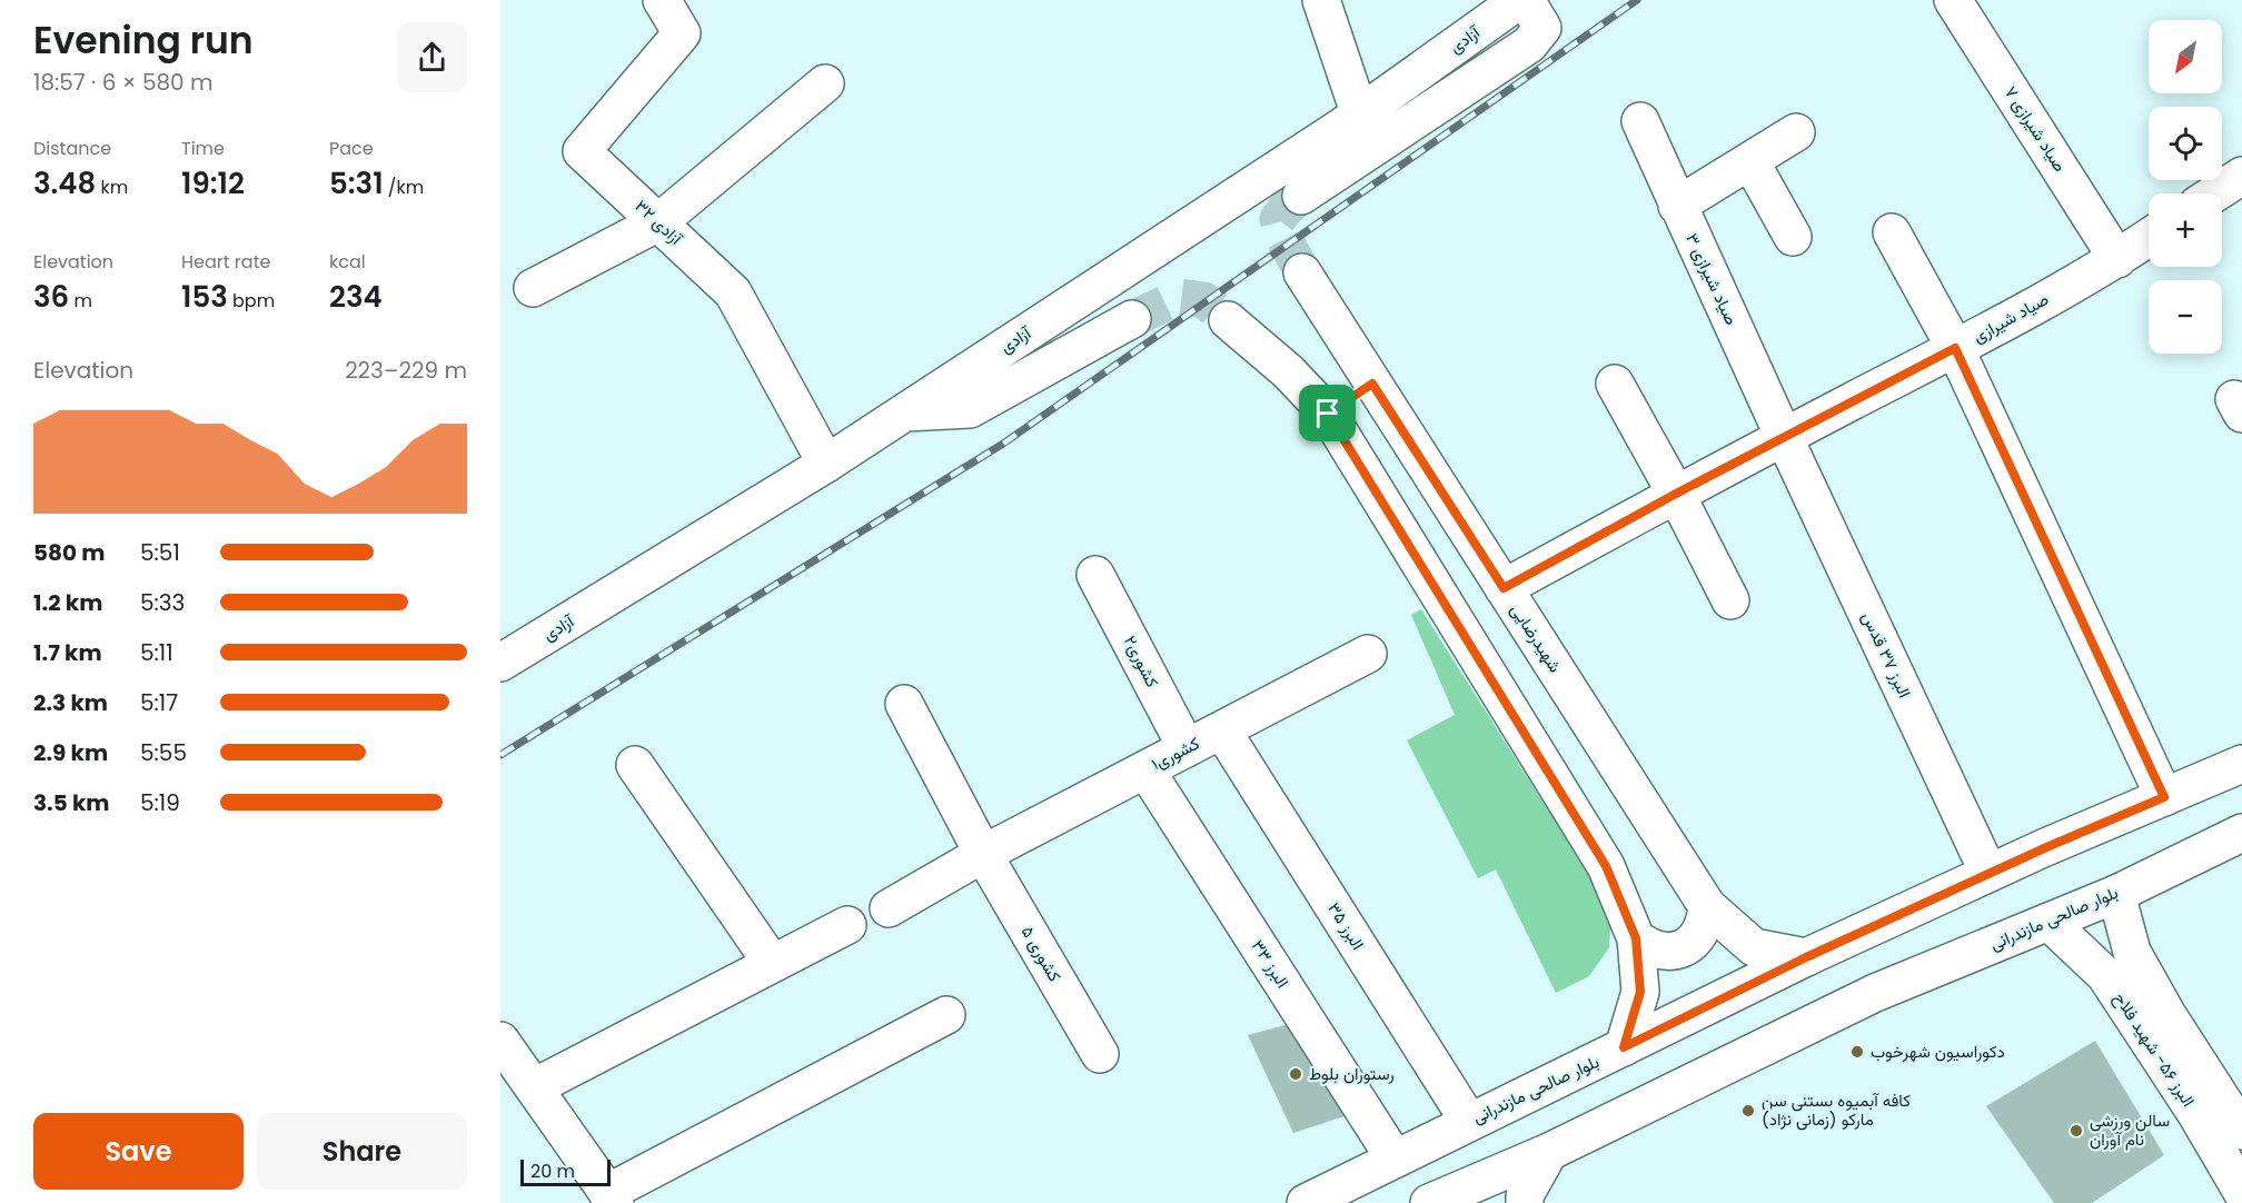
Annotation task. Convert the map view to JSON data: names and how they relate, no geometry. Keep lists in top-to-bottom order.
{
  "streets": {
    "street": [
      "آزادی",
      "صیاد شیرازی ۷",
      "آزادی ۳۲",
      "صیاد شیرازی ۳",
      "صیاد شیرازی",
      "شهیدرضایی",
      "البرز ۳۷ قدس",
      "کشوری۲",
      "کشوری۱",
      "بلوار صالحی مازندرانی",
      "البرز ۳۵",
      "کشوری ۵",
      "البرز ۳۳",
      "البرز ۵۶- شهید فلاح"
    ]
  },
  "crossings": [
    ["آزادی", "آزادی ۳۲"],
    ["صیاد شیرازی ۷", "صیاد شیرازی"],
    ["صیاد شیرازی ۳", "صیاد شیرازی"],
    ["صیاد شیرازی ۳", "البرز ۳۷ قدس"],
    ["صیاد شیرازی", "شهیدرضایی"],
    ["صیاد شیرازی", "البرز ۳۷ قدس"],
    ["شهیدرضایی", "بلوار صالحی مازندرانی"],
    ["البرز ۳۷ قدس", "بلوار صالحی مازندرانی"],
    ["کشوری۲", "کشوری۱"],
    ["کشوری۱", "البرز ۳۵"],
    ["کشوری۱", "کشوری ۵"],
    ["کشوری۱", "البرز ۳۳"],
    ["بلوار صالحی مازندرانی", "البرز ۳۵"],
    ["بلوار صالحی مازندرانی", "البرز ۳۳"],
    ["بلوار صالحی مازندرانی", "البرز ۵۶- شهید فلاح"]
  ],
  "places": [
    "دکوراسیون شهرخوب",
    "رستوران بلوط",
    "کافه آبمیوه بستنی سن مارکو (زمانی نژاد)",
    "سالن ورزشی نام آوران"
  ],
  "scale_bar": "20 m",
  "north": "bottom left",
  "page": {
    "heading": ["Evening run", "18:57 · 6 × 580 m"],
    "map_buttons": ["+", "−"],
    "stats": [
      ["Distance", "3.48 km"],
      ["Time", "19:12"],
      ["Pace", "5:31 /km"],
      ["Elevation", "36 m"],
      ["Heart rate", "153 bpm"],
      ["kcal", "234"]
    ],
    "chart": ["Elevation", "223–229 m"],
    "list": [
      {
        "name": "580 m",
        "note": "5:51"
      },
      {
        "name": "1.2 km",
        "note": "5:33"
      },
      {
        "name": "1.7 km",
        "note": "5:11"
      },
      {
        "name": "2.3 km",
        "note": "5:17"
      },
      {
        "name": "2.9 km",
        "note": "5:55"
      },
      {
        "name": "3.5 km",
        "note": "5:19"
      }
    ],
    "buttons": ["Save", "Share"],
    "scale": "20 m"
  }
}
